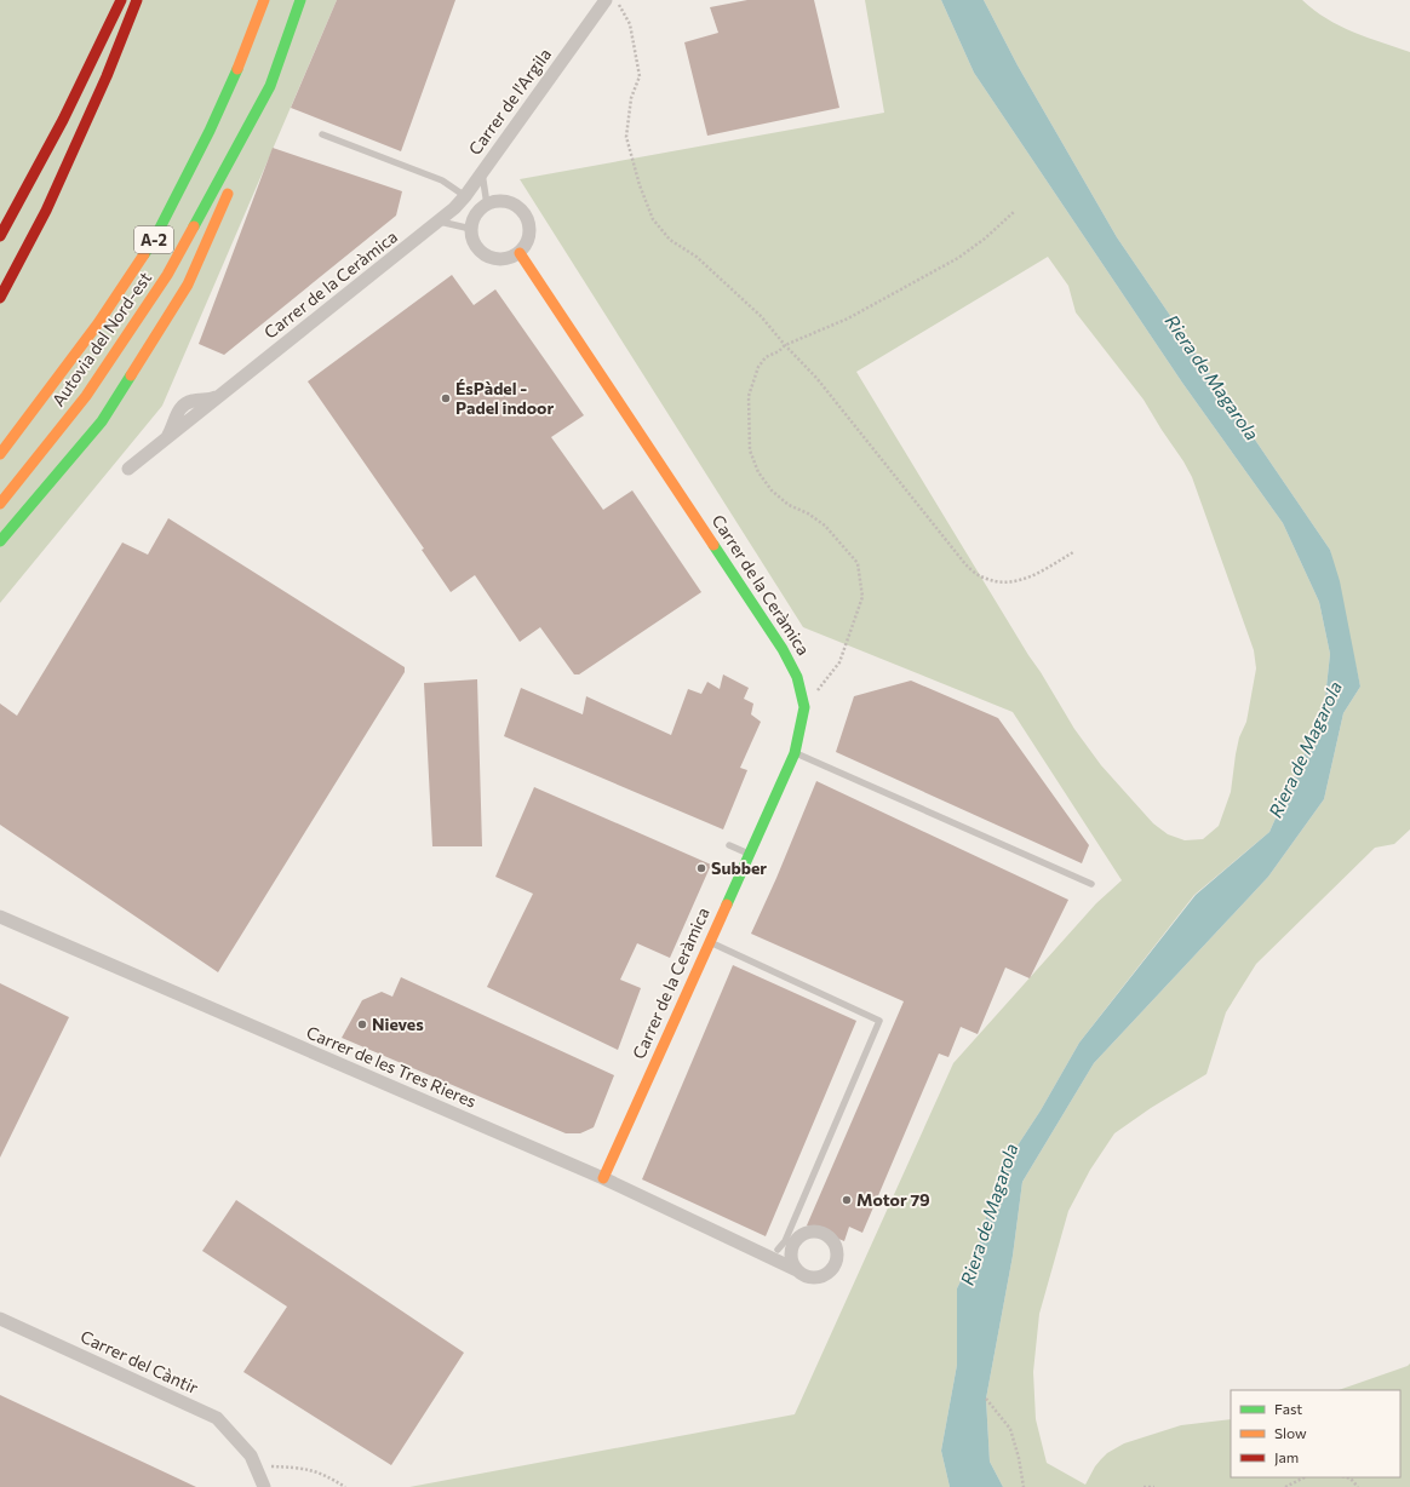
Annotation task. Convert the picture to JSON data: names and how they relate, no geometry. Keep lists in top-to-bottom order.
{
  "streets": {
    "main road": ["A-2", "Carrer de la Ceràmica", "Autovia del Nord-est"],
    "street": ["Carrer de l'Argila", "Carrer de les Tres Rieres", "Carrer del Càntir"]
  },
  "crossings": [
    ["Carrer de l'Argila", "Carrer de la Ceràmica"],
    ["Carrer de la Ceràmica", "Carrer de les Tres Rieres"]
  ],
  "water": ["Riera de Magarola"],
  "places": [
    "ÉsPàdel - Padel indoor",
    "Subber",
    "Nieves",
    "Motor 79"
  ],
  "legend": ["Fast", "Slow", "Jam"]
}
